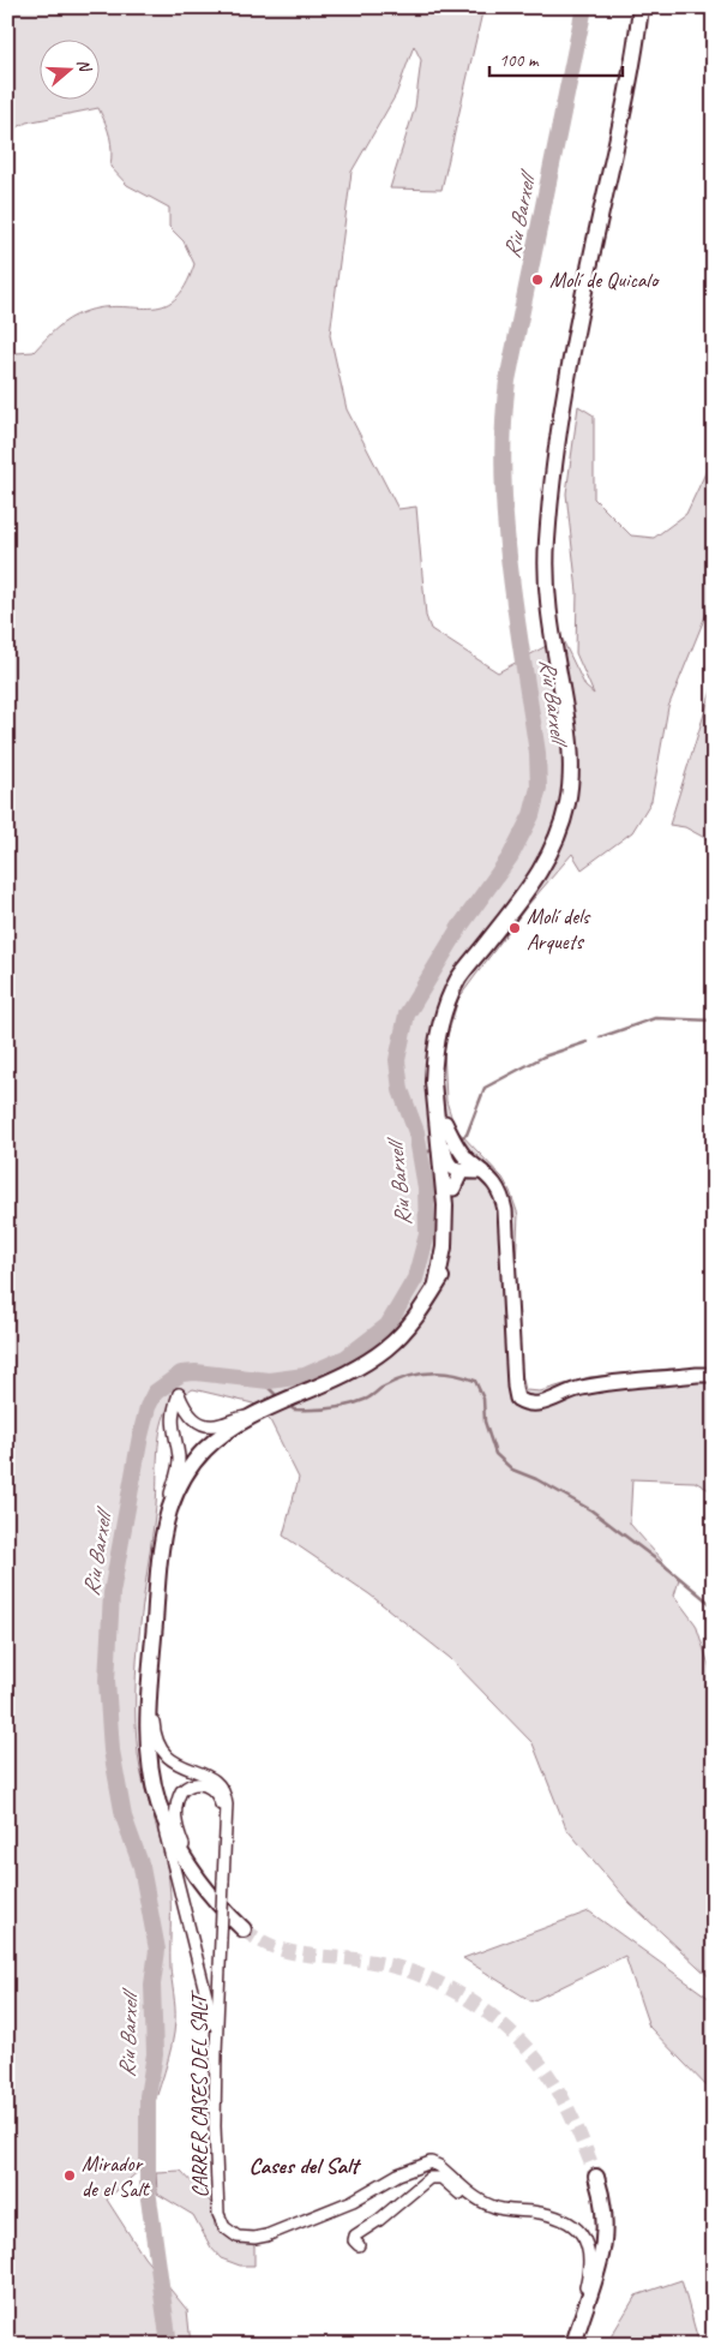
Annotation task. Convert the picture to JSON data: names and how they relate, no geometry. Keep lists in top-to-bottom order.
{
  "streets": {
    "street": ["CARRER CASES DEL SALT"]
  },
  "districts": ["Cases del Salt"],
  "water": ["Riu Barxell"],
  "places": ["Molí de Quicalo", "Molí dels Arquets", "Mirador de el Salt"],
  "scale_bar": "100 m",
  "north": "right"
}
